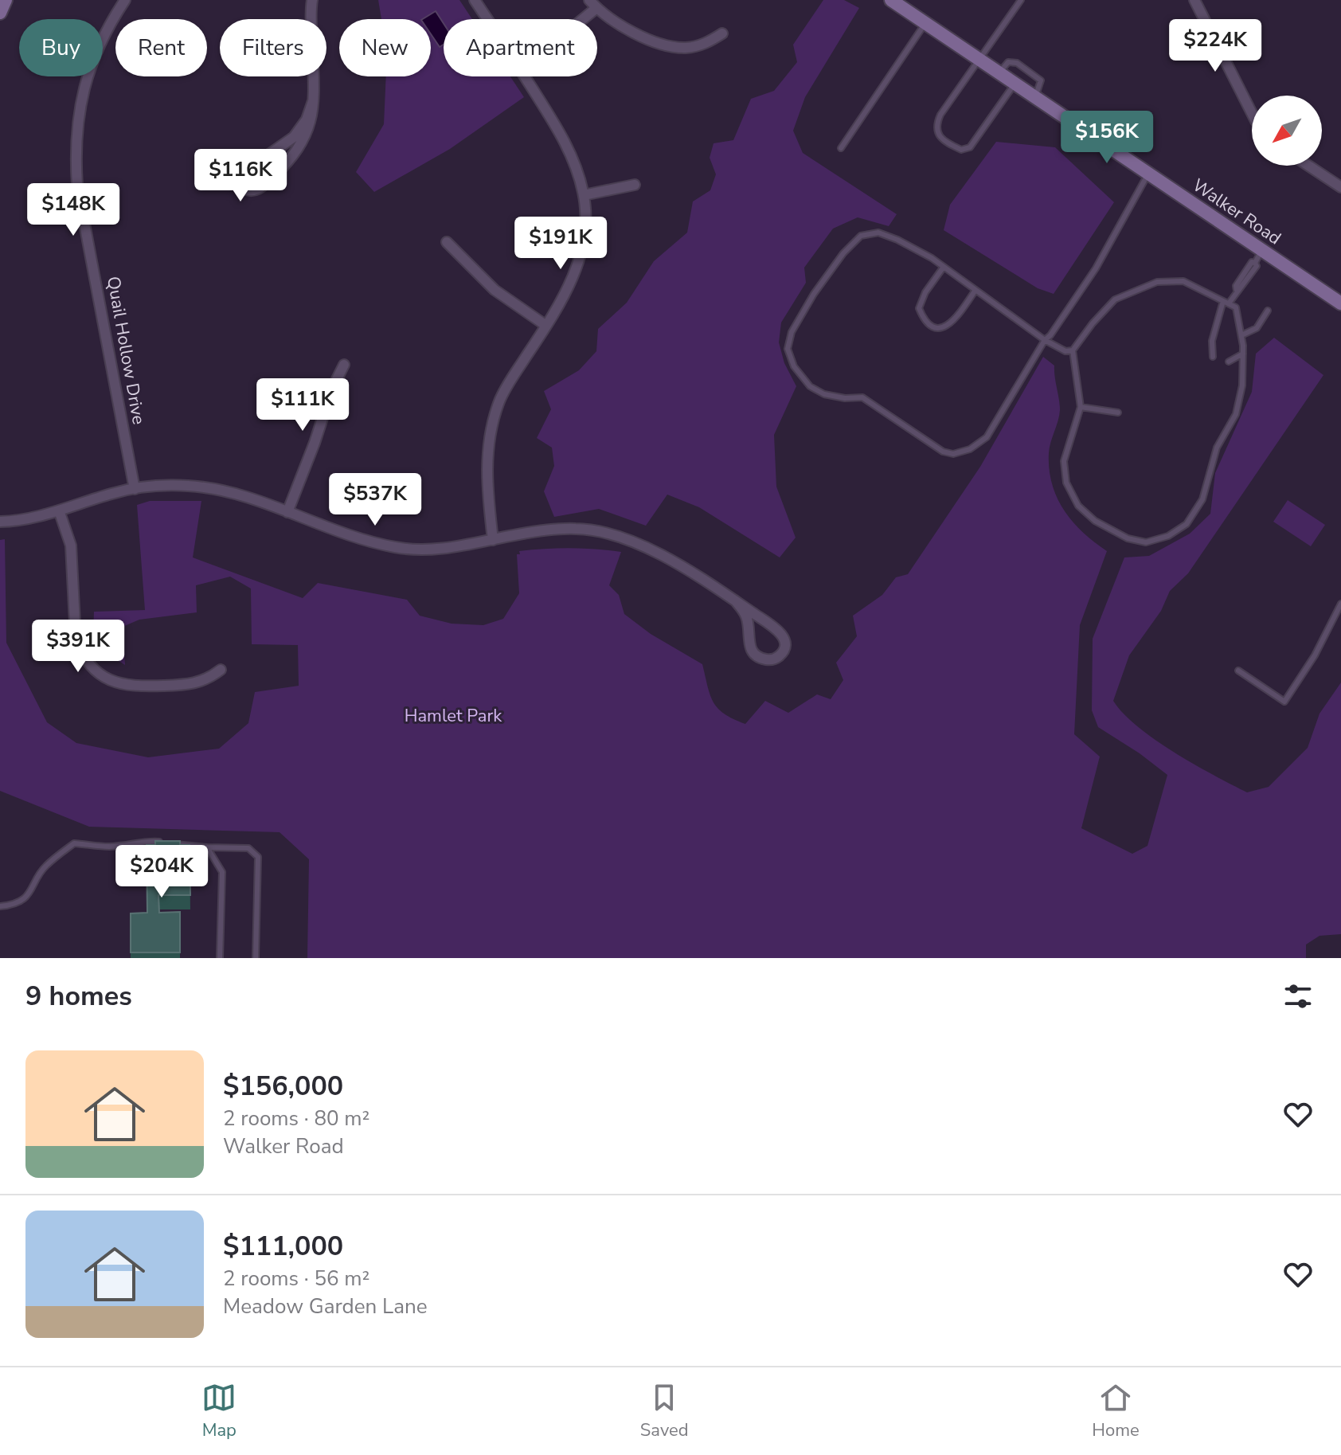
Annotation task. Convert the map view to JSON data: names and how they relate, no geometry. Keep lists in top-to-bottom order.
{
  "streets": {
    "street": ["Walker Road", "Quail Hollow Drive"]
  },
  "parks": ["Hamlet Park"],
  "north": "bottom left",
  "page": {
    "price": [
      "$224K",
      "$156K",
      "$116K",
      "$148K",
      "$191K",
      "$111K",
      "$537K",
      "$391K",
      "$204K"
    ],
    "chip": [
      "Buy",
      "Rent",
      "Filters",
      "New",
      "Apartment"
    ],
    "heading": "9 homes",
    "list": [
      {
        "name": "$156,000",
        "note": "2 rooms · 80 m² · Walker Road"
      },
      {
        "name": "$111,000",
        "note": "2 rooms · 56 m² · Meadow Garden Lane"
      }
    ],
    "tabs": ["Map", "Saved", "Home"]
  }
}
